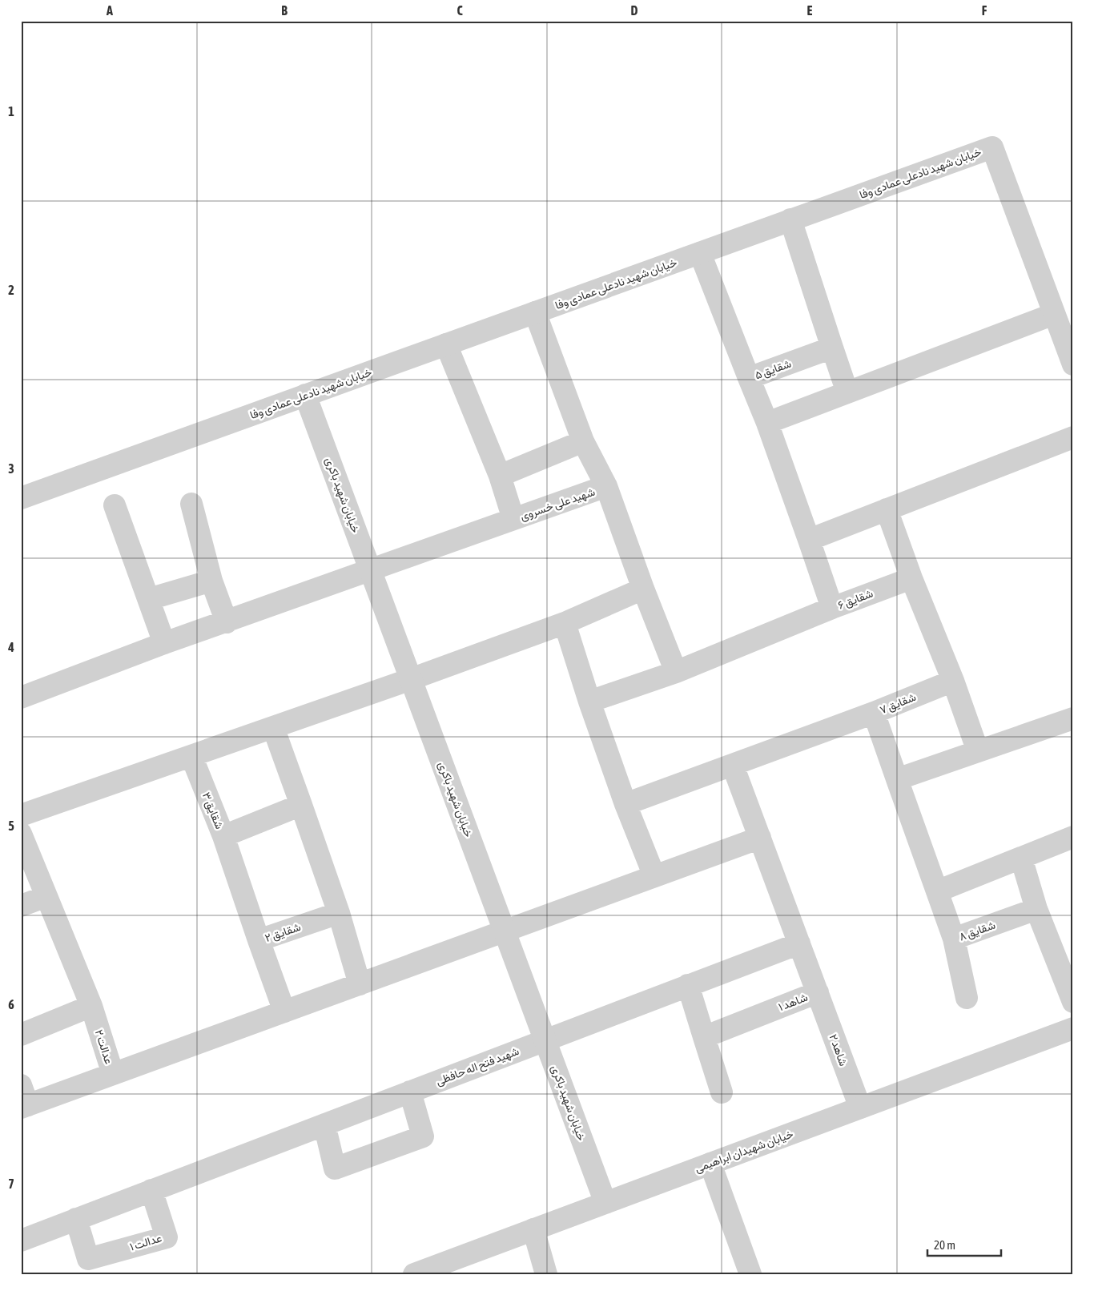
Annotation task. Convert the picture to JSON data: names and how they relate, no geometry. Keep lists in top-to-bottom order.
{
  "streets": {
    "street": [
      "خیابان شهید نادعلی عمادی وفا",
      "شقایق ۵",
      "خیابان شهید باکری",
      "شهید علی خسروی",
      "شقایق ۶",
      "شقایق ۷",
      "شقایق ۳",
      "شقایق ۸",
      "شقایق ۲",
      "شاهد ۱",
      "عدالت ۲",
      "شاهد ۲",
      "شهید فتح اله حافظی",
      "خیابان شهیدان ابراهیمی",
      "عدالت ۱"
    ]
  },
  "crossings": [
    ["خیابان شهید نادعلی عمادی وفا", "خیابان شهید باکری"],
    ["خیابان شهید نادعلی عمادی وفا", "شهید علی خسروی"],
    ["شقایق ۵", "شقایق ۶"],
    ["خیابان شهید باکری", "شهید علی خسروی"],
    ["خیابان شهید باکری", "شهید فتح اله حافظی"],
    ["خیابان شهید باکری", "خیابان شهیدان ابراهیمی"],
    ["شقایق ۷", "شقایق ۸"],
    ["شاهد ۱", "شاهد ۲"],
    ["شاهد ۲", "خیابان شهیدان ابراهیمی"],
    ["شهید فتح اله حافظی", "عدالت ۱"]
  ],
  "scale_bar": "20 m",
  "grid": {
    "columns": [
      "A",
      "B",
      "C",
      "D",
      "E",
      "F"
    ],
    "rows": [
      "1",
      "2",
      "3",
      "4",
      "5",
      "6",
      "7"
    ]
  }
}
